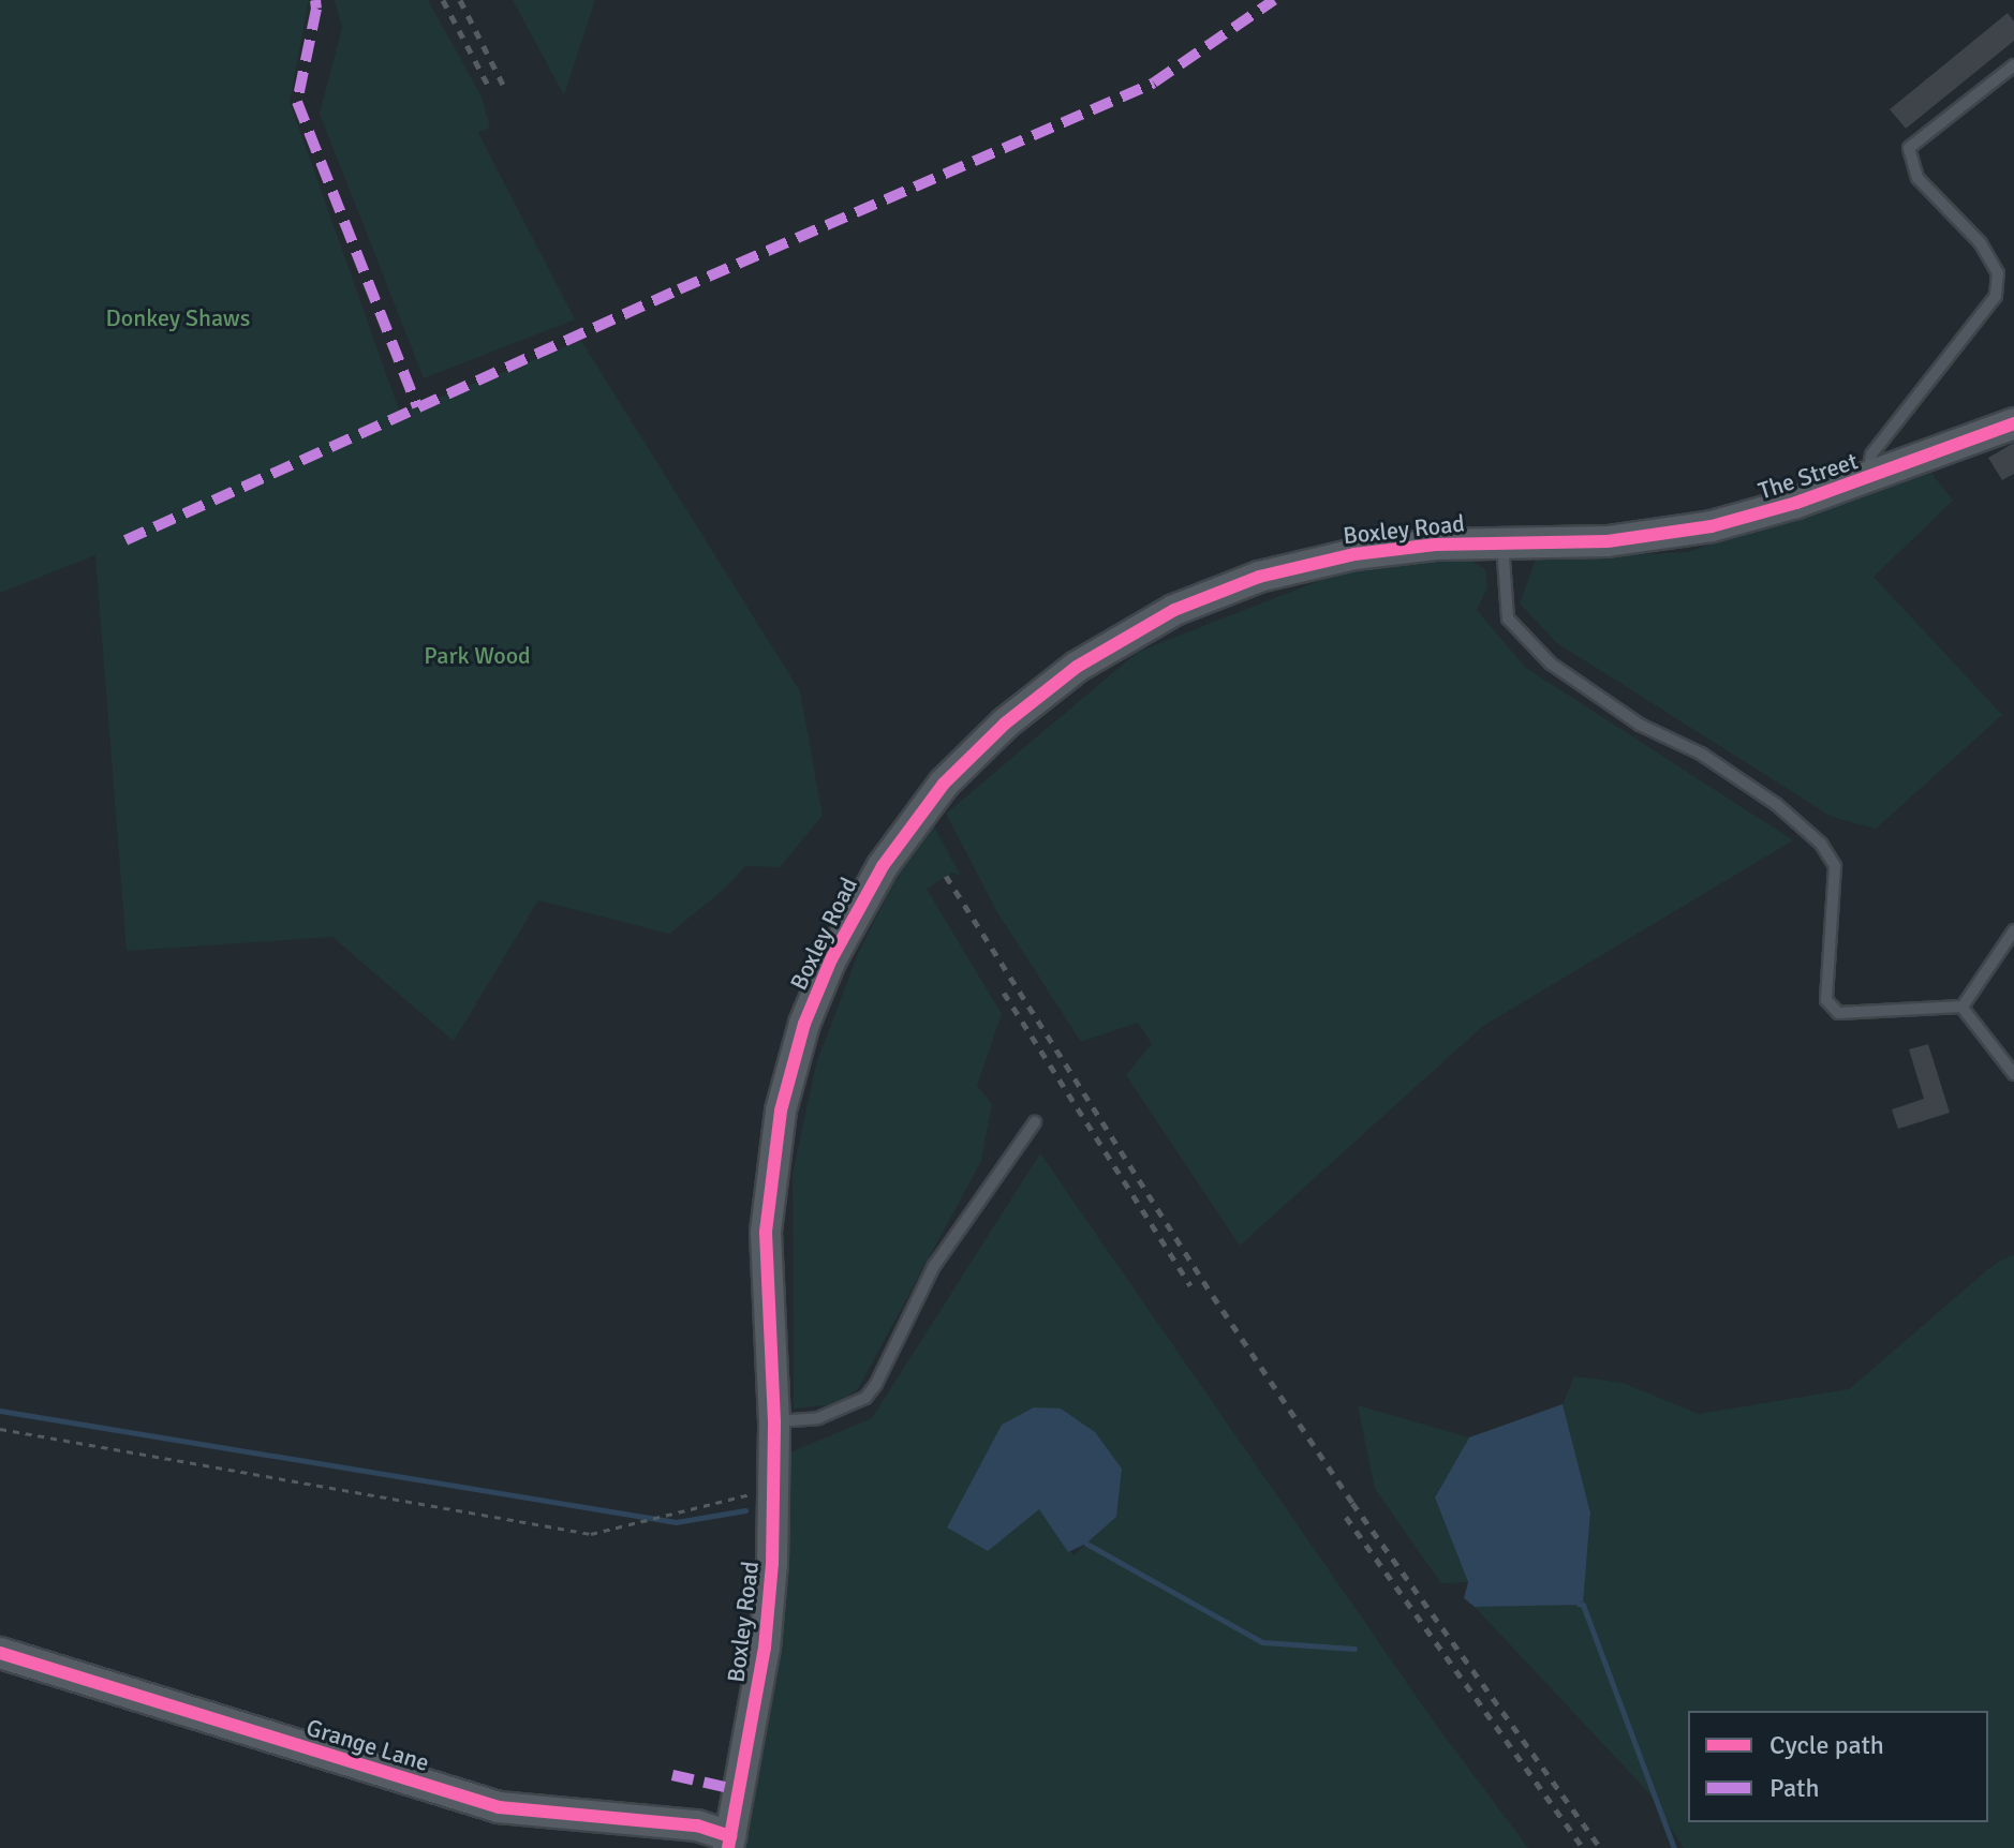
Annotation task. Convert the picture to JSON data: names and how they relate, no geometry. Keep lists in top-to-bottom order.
{
  "streets": {
    "street": ["The Street", "Boxley Road", "Grange Lane"]
  },
  "crossings": [
    ["The Street", "Boxley Road"],
    ["Boxley Road", "Grange Lane"]
  ],
  "parks": ["Donkey Shaws", "Park Wood"],
  "legend": ["Cycle path", "Path"]
}
